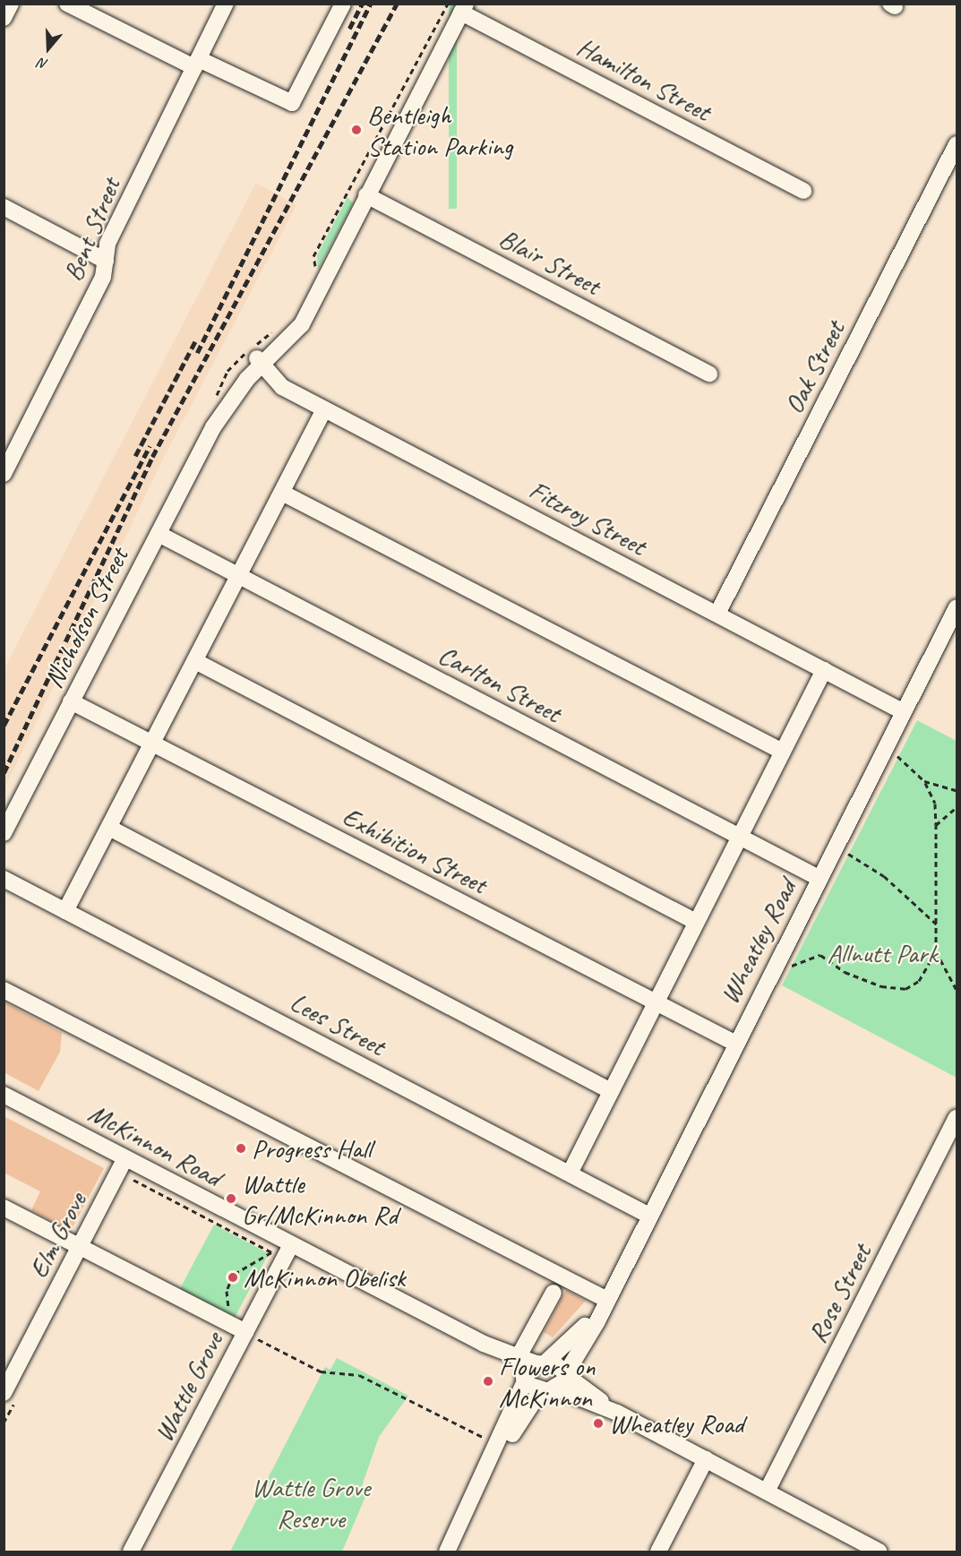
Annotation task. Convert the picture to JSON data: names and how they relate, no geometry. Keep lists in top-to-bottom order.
{
  "streets": {
    "street": [
      "Hamilton Street",
      "Bent Street",
      "Blair Street",
      "Oak Street",
      "Fitzroy Street",
      "Nicholson Street",
      "Carlton Street",
      "Exhibition Street",
      "Wheatley Road",
      "Lees Street",
      "McKinnon Road",
      "Elm Grove",
      "Rose Street",
      "Wattle Grove"
    ]
  },
  "crossings": [
    ["Hamilton Street", "Nicholson Street"],
    ["Blair Street", "Nicholson Street"],
    ["Oak Street", "Fitzroy Street"],
    ["Fitzroy Street", "Nicholson Street"],
    ["Fitzroy Street", "Wheatley Road"],
    ["Nicholson Street", "Carlton Street"],
    ["Nicholson Street", "Exhibition Street"],
    ["Carlton Street", "Wheatley Road"],
    ["Exhibition Street", "Wheatley Road"],
    ["Wheatley Road", "Lees Street"],
    ["Wheatley Road", "McKinnon Road"],
    ["McKinnon Road", "Elm Grove"],
    ["McKinnon Road", "Wattle Grove"]
  ],
  "parks": ["Allnutt Park", "Wattle Grove Reserve"],
  "places": [
    "Bentleigh Station Parking",
    "Progress Hall",
    "Wattle Gr/McKinnon Rd",
    "McKinnon Obelisk",
    "Flowers on McKinnon",
    "Wheatley Road"
  ],
  "north": "bottom"
}
